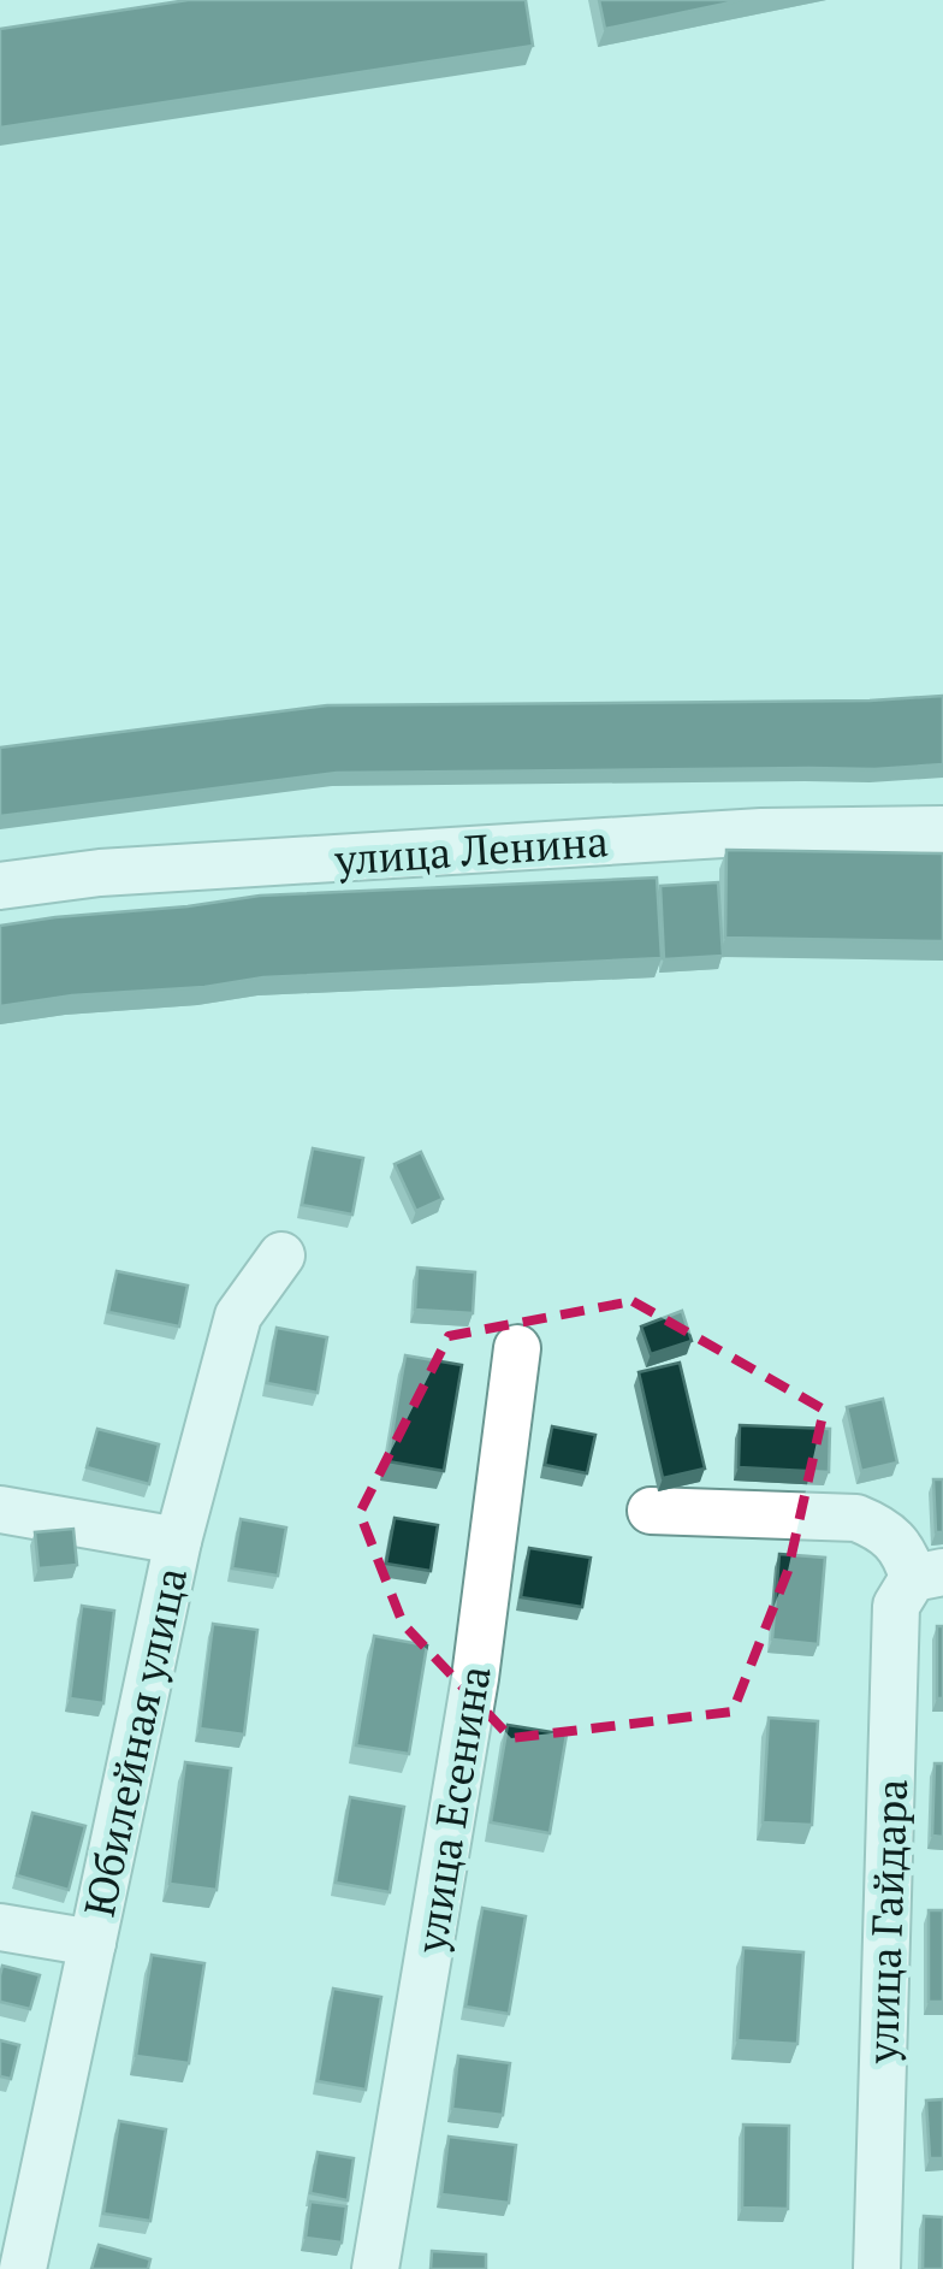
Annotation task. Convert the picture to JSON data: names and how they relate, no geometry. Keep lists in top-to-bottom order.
{
  "streets": {
    "street": [
      "улица Ленина",
      "Юбилейная улица",
      "улица Есенина",
      "улица Гайдара"
    ]
  }
}
